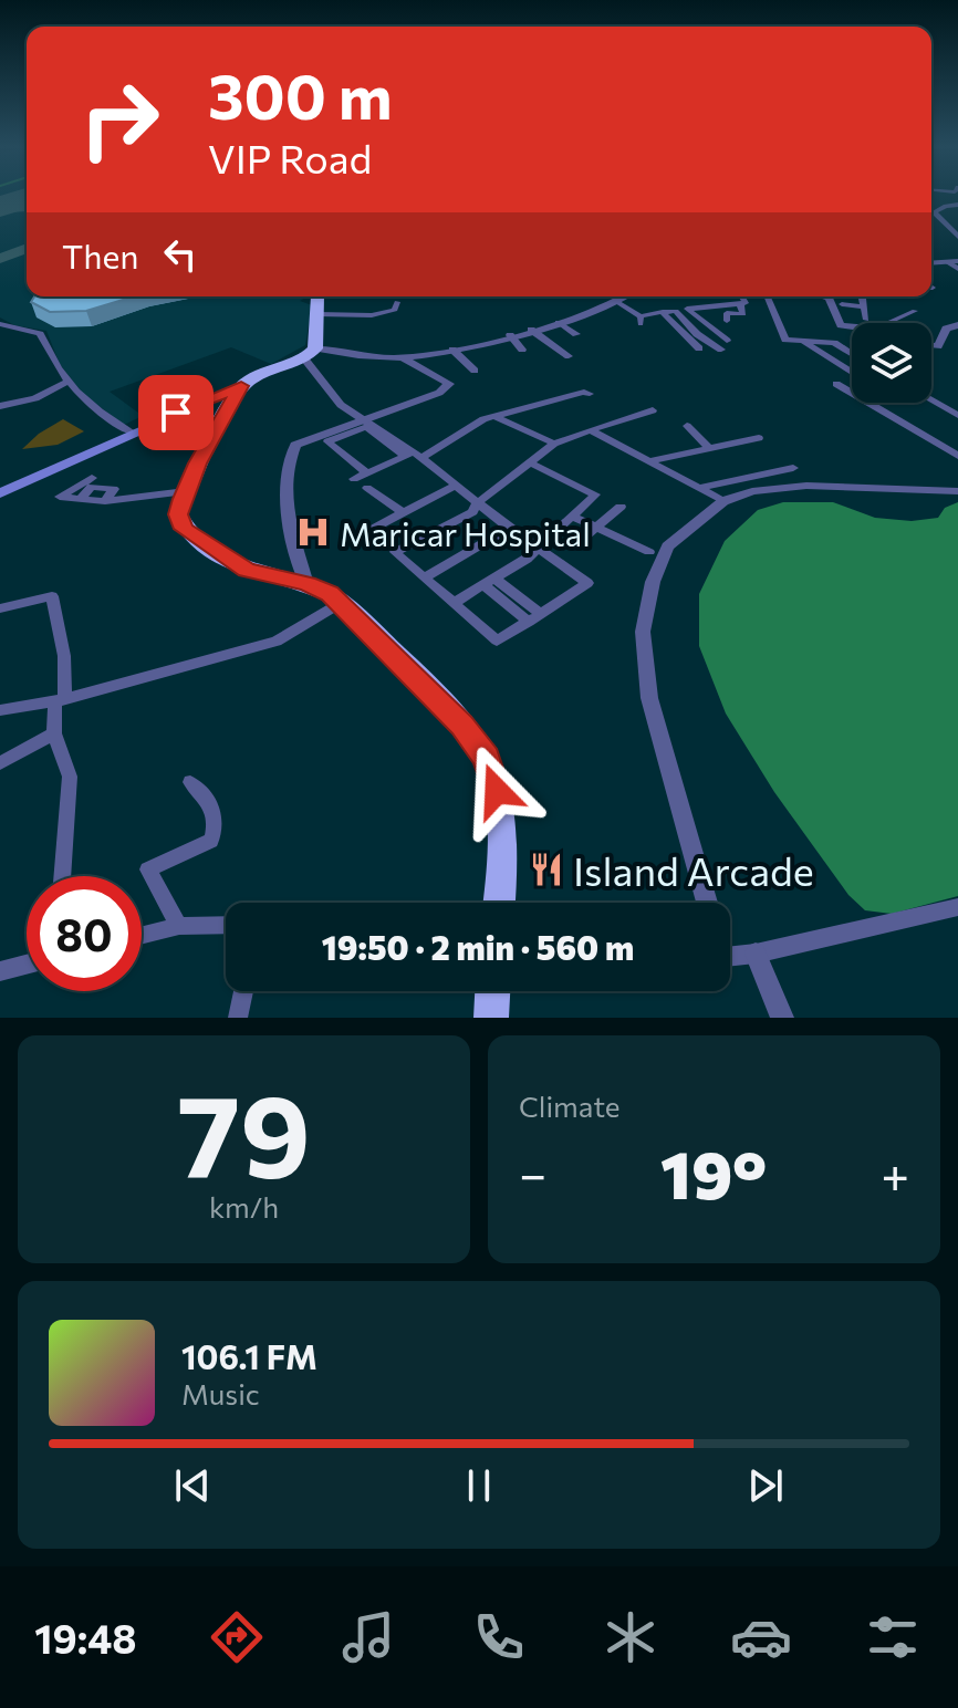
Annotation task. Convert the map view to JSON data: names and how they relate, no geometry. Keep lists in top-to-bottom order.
{
  "places": {
    "hospital": ["Maricar Hospital"],
    "restaurant": ["Island Arcade"]
  },
  "page": {
    "turn": ["300 m", "VIP Road"],
    "then": "Then",
    "limit": "80",
    "trip": "19:50 · 2 min · 560 m",
    "tile": [
      ["79", "km/h"],
      "Climate"
    ],
    "heat": ["−", "19°", "+"],
    "song": ["106.1 FM", "Music"],
    "tabs": "19:48"
  }
}
